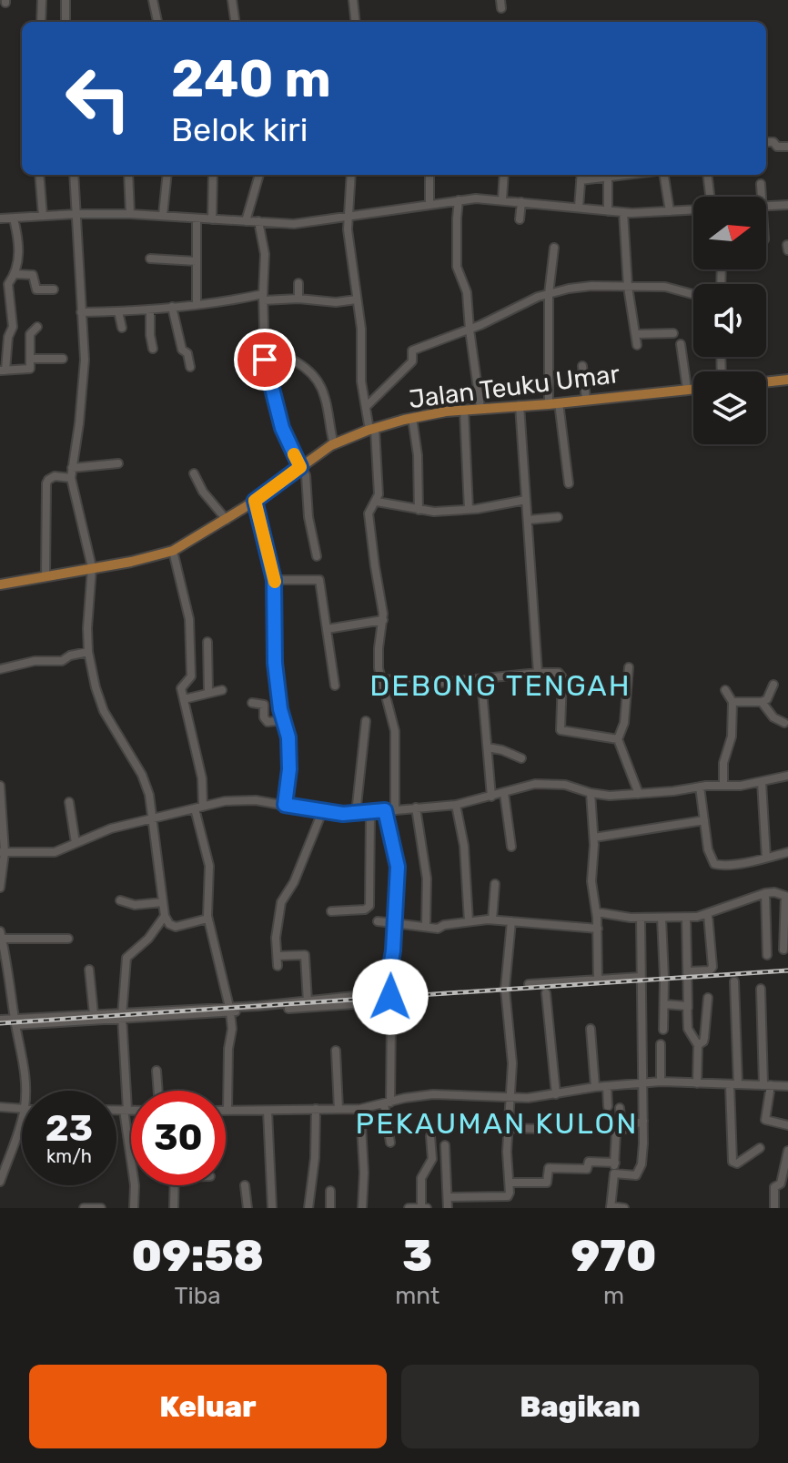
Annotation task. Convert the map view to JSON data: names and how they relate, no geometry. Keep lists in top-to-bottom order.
{
  "streets": {
    "main road": ["Jalan Teuku Umar"]
  },
  "districts": ["DEBONG TENGAH", "PEKAUMAN KULON"],
  "north": "right",
  "page": {
    "turn": ["240 m", "Belok kiri"],
    "speed": "23 km/h",
    "limit": "30",
    "eta": [
      "09:58",
      "Tiba",
      "3",
      "mnt",
      "970",
      "m"
    ],
    "buttons": ["Keluar", "Bagikan"]
  }
}
